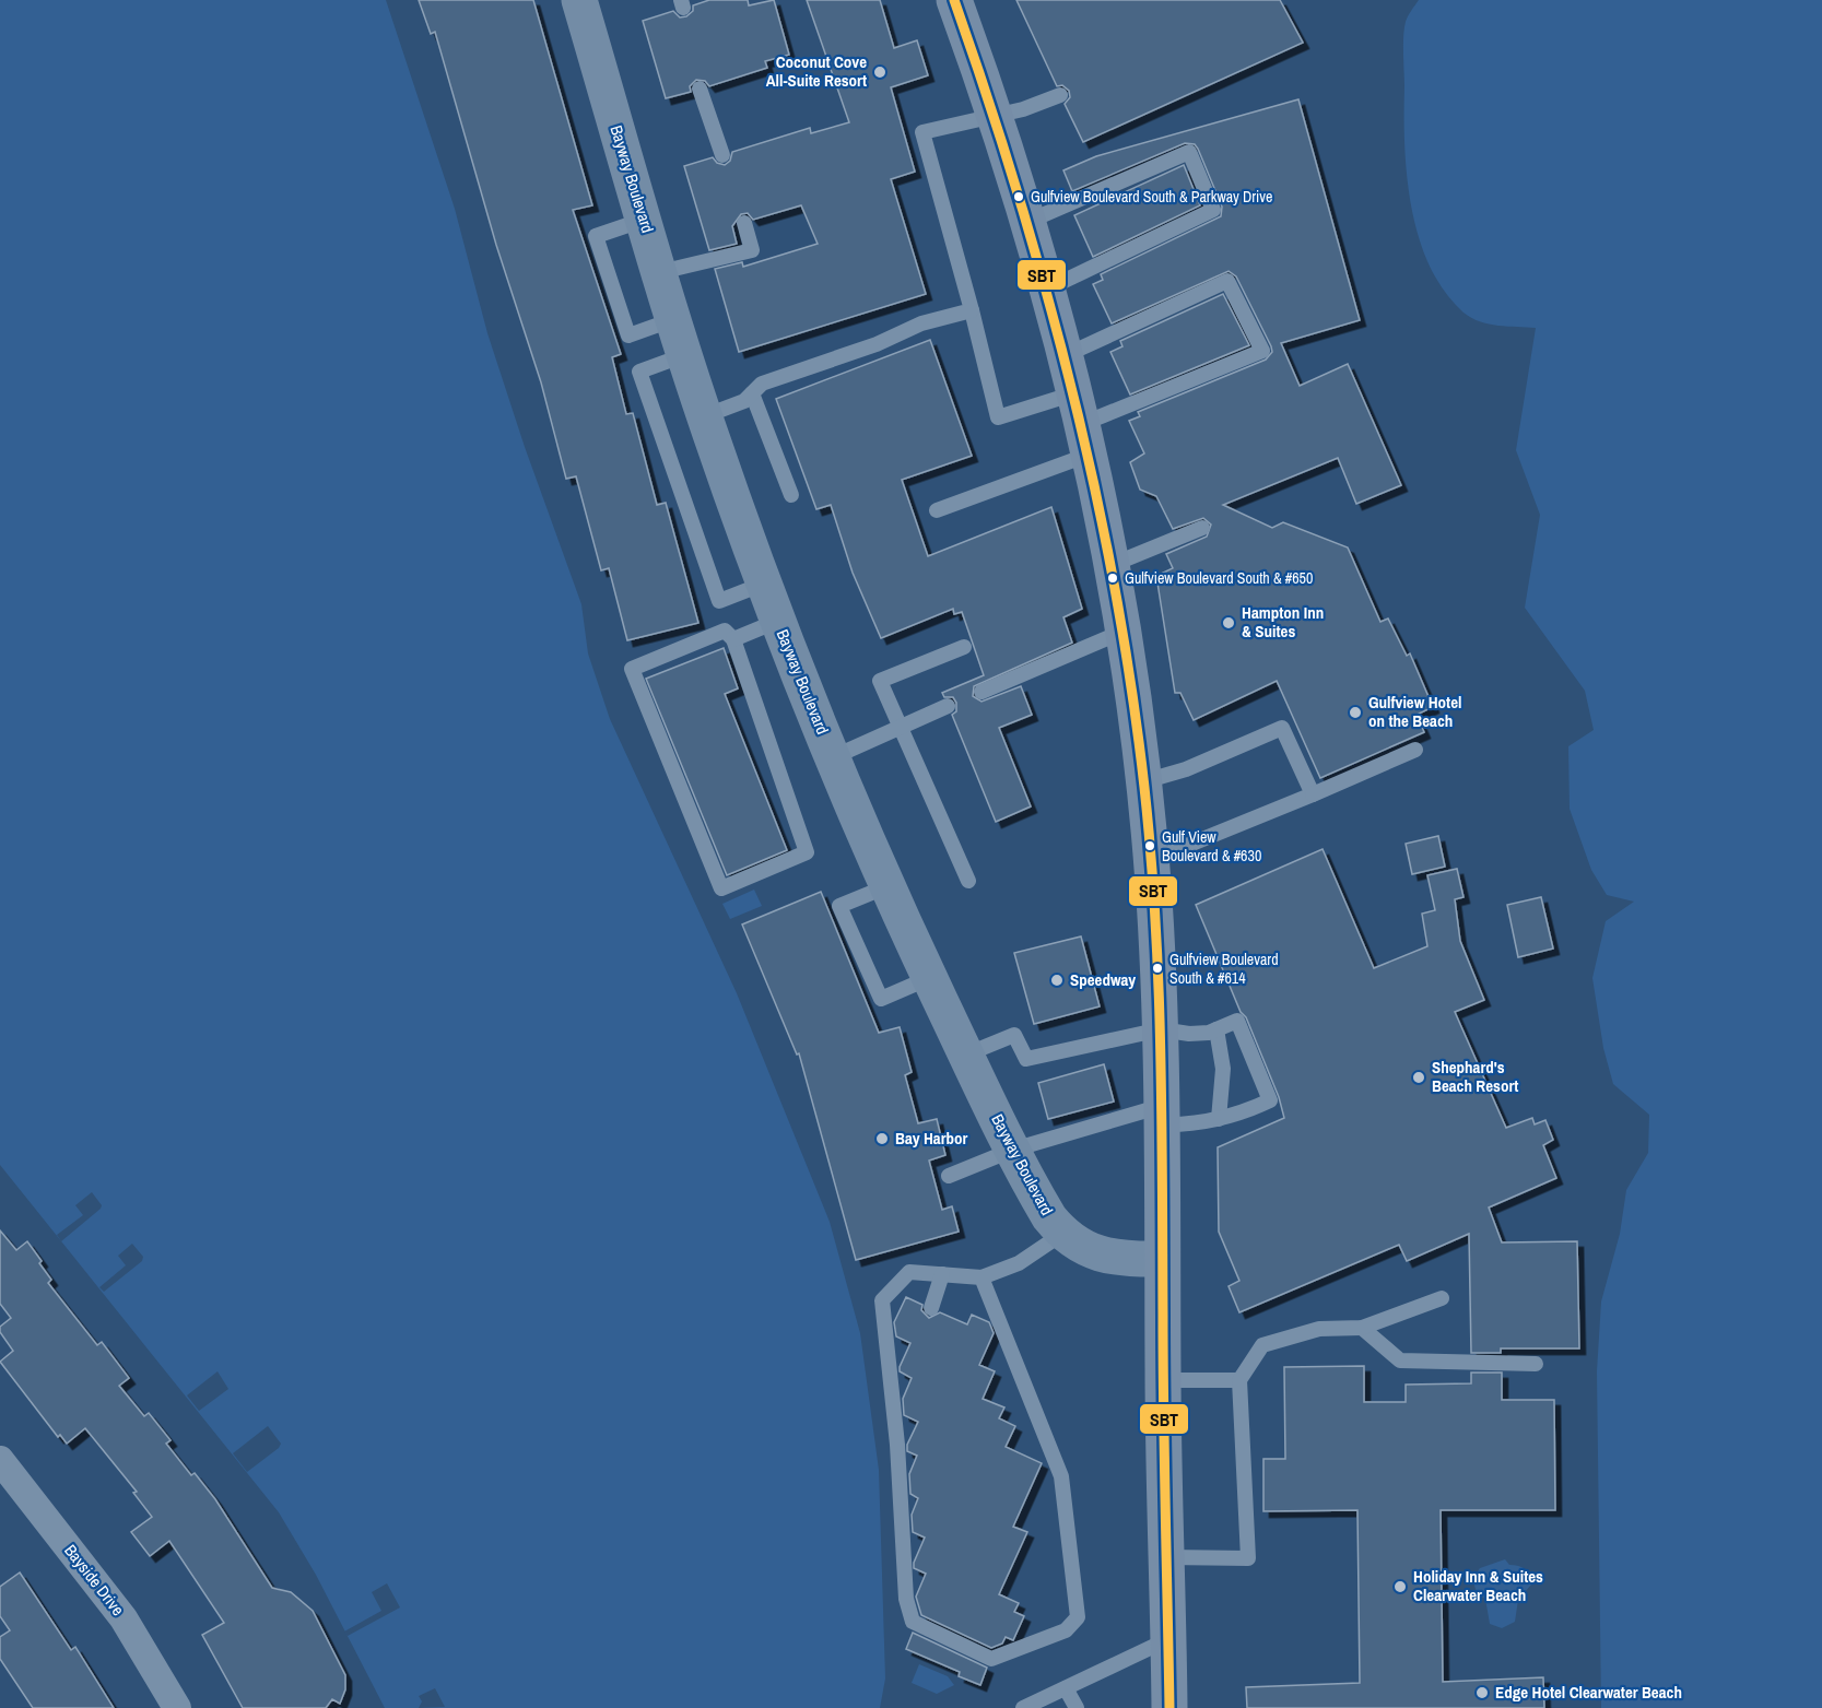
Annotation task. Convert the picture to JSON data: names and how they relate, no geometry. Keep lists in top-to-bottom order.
{
  "streets": {
    "street": ["Bayway Boulevard", "Bayside Drive"]
  },
  "places": [
    "Coconut Cove All-Suite Resort",
    "Gulfview Boulevard South & Parkway Drive",
    "Gulfview Boulevard South & #650",
    "Hampton Inn & Suites",
    "Gulfview Hotel on the Beach",
    "Gulf View Boulevard & #630",
    "Gulfview Boulevard South & #614",
    "Speedway",
    "Shephard's Beach Resort",
    "Bay Harbor",
    "Holiday Inn & Suites Clearwater Beach",
    "Edge Hotel Clearwater Beach"
  ],
  "lines": ["transit line SBT"]
}
